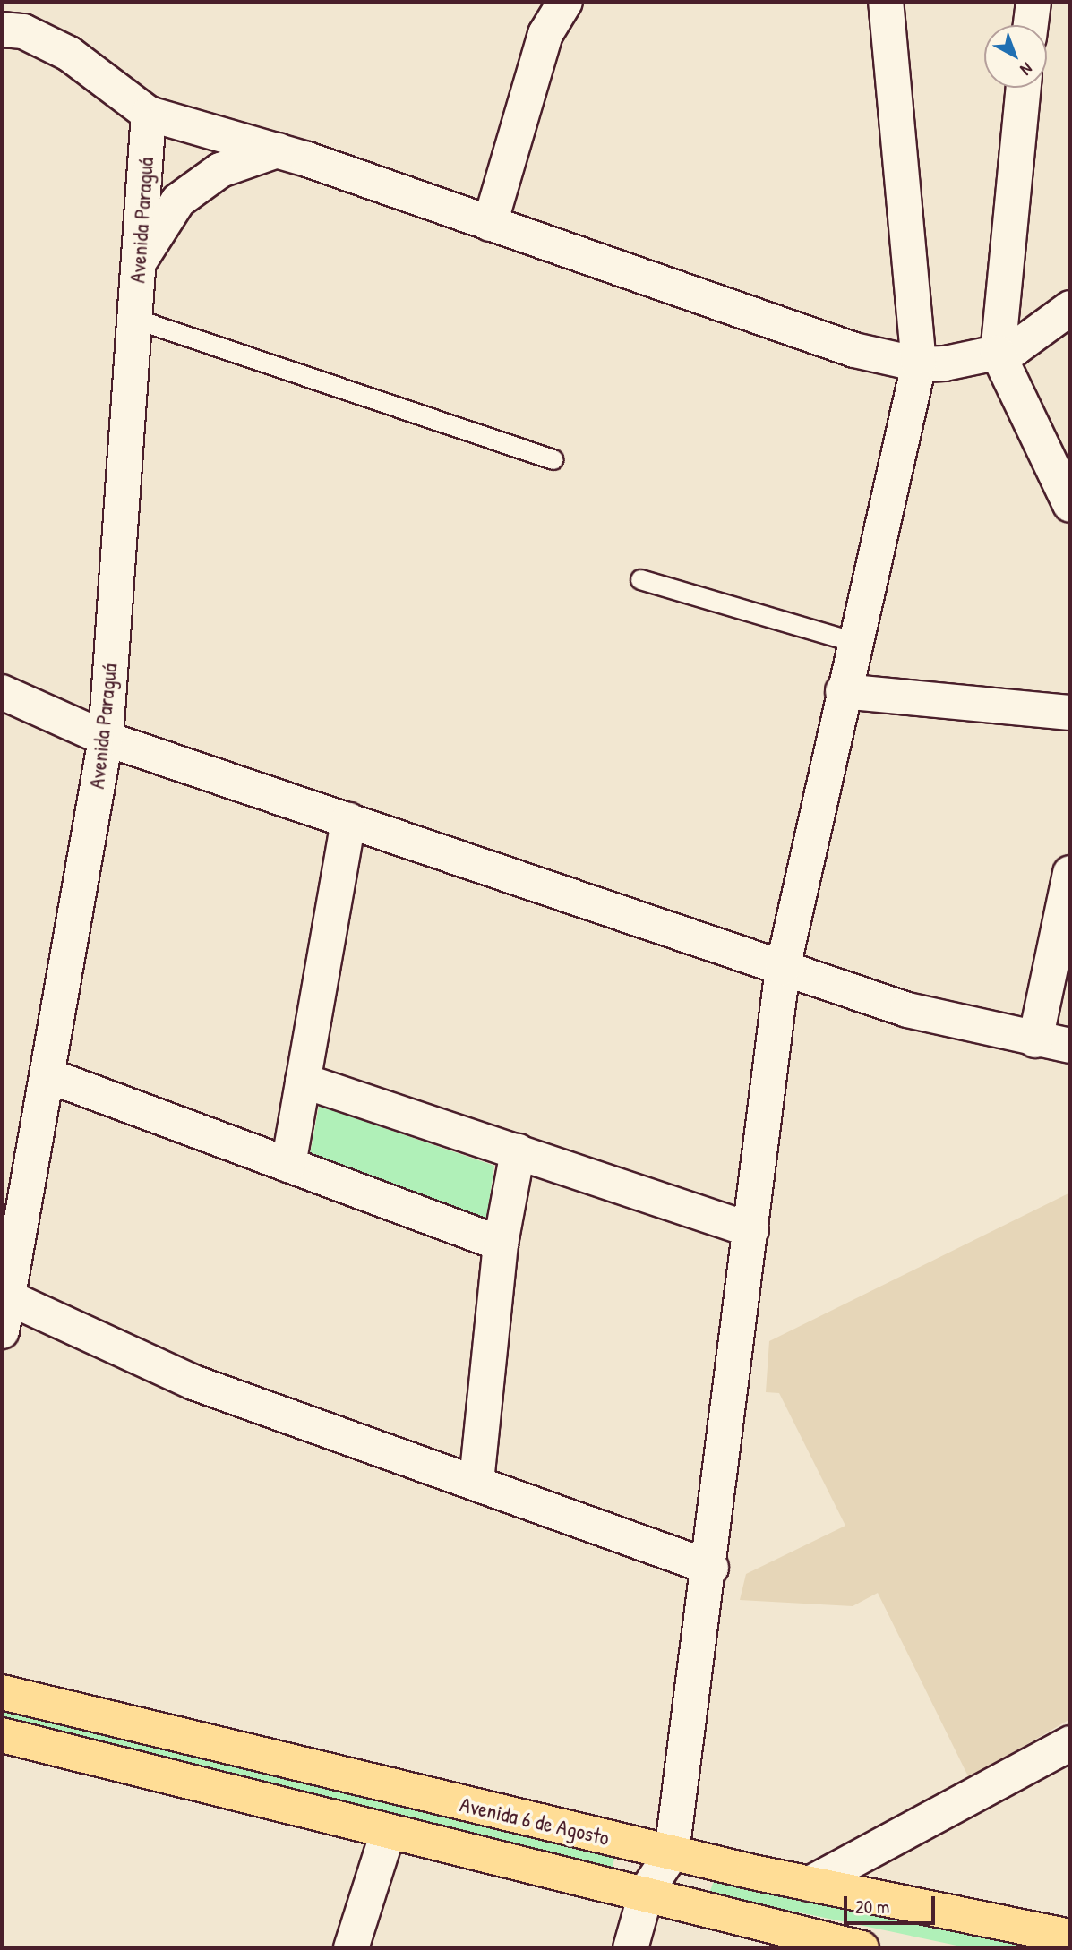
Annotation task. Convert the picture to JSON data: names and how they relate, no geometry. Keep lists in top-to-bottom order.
{
  "streets": {
    "highway": ["Avenida 6 de Agosto"],
    "street": ["Avenida Paraguá"]
  },
  "scale_bar": "20 m",
  "north": "bottom right"
}
